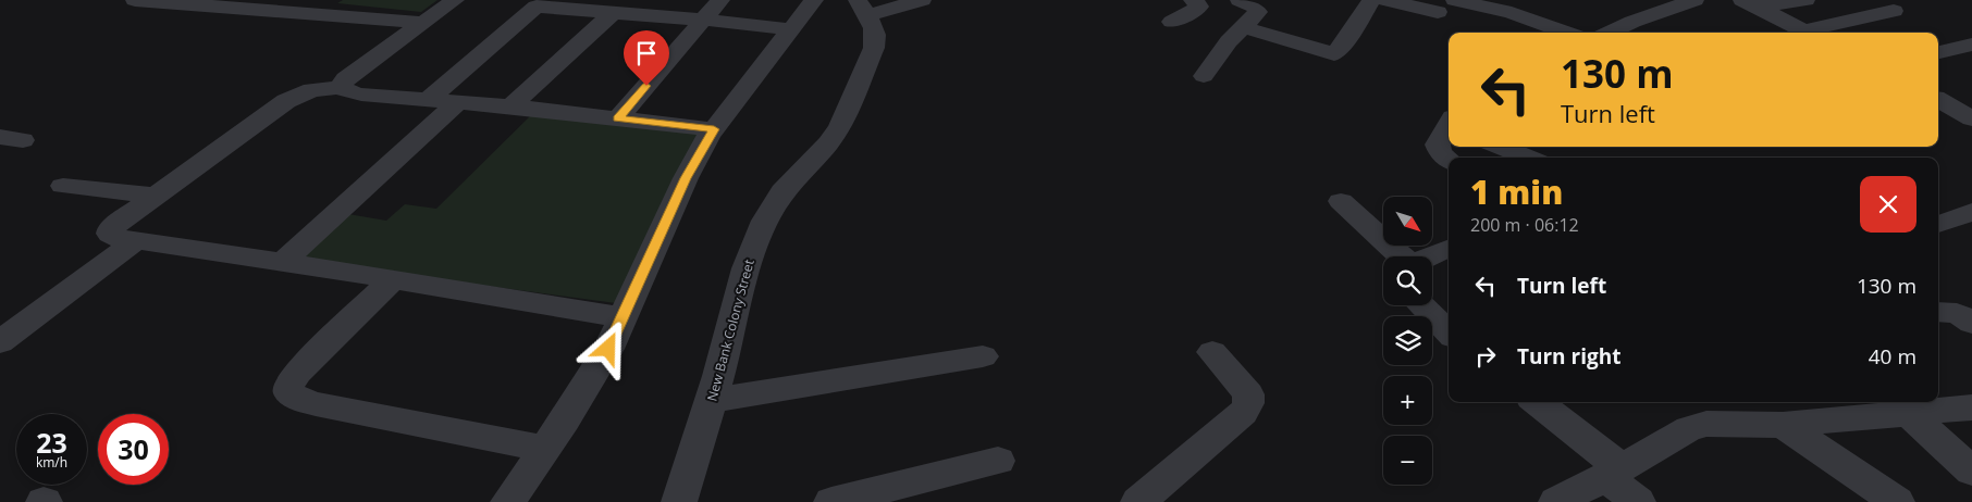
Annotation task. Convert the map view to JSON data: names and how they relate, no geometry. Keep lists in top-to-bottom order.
{
  "streets": {
    "street": ["New Bank Colony Street"]
  },
  "north": "bottom right",
  "page": {
    "turn": ["130 m", "Turn left"],
    "heading": ["1 min", "200 m · 06:12"],
    "map_buttons": ["+", "−"],
    "list": [
      {
        "name": "Turn left",
        "value": "130 m"
      },
      {
        "name": "Turn right",
        "value": "40 m"
      }
    ],
    "speed": "23 km/h",
    "limit": "30"
  }
}
